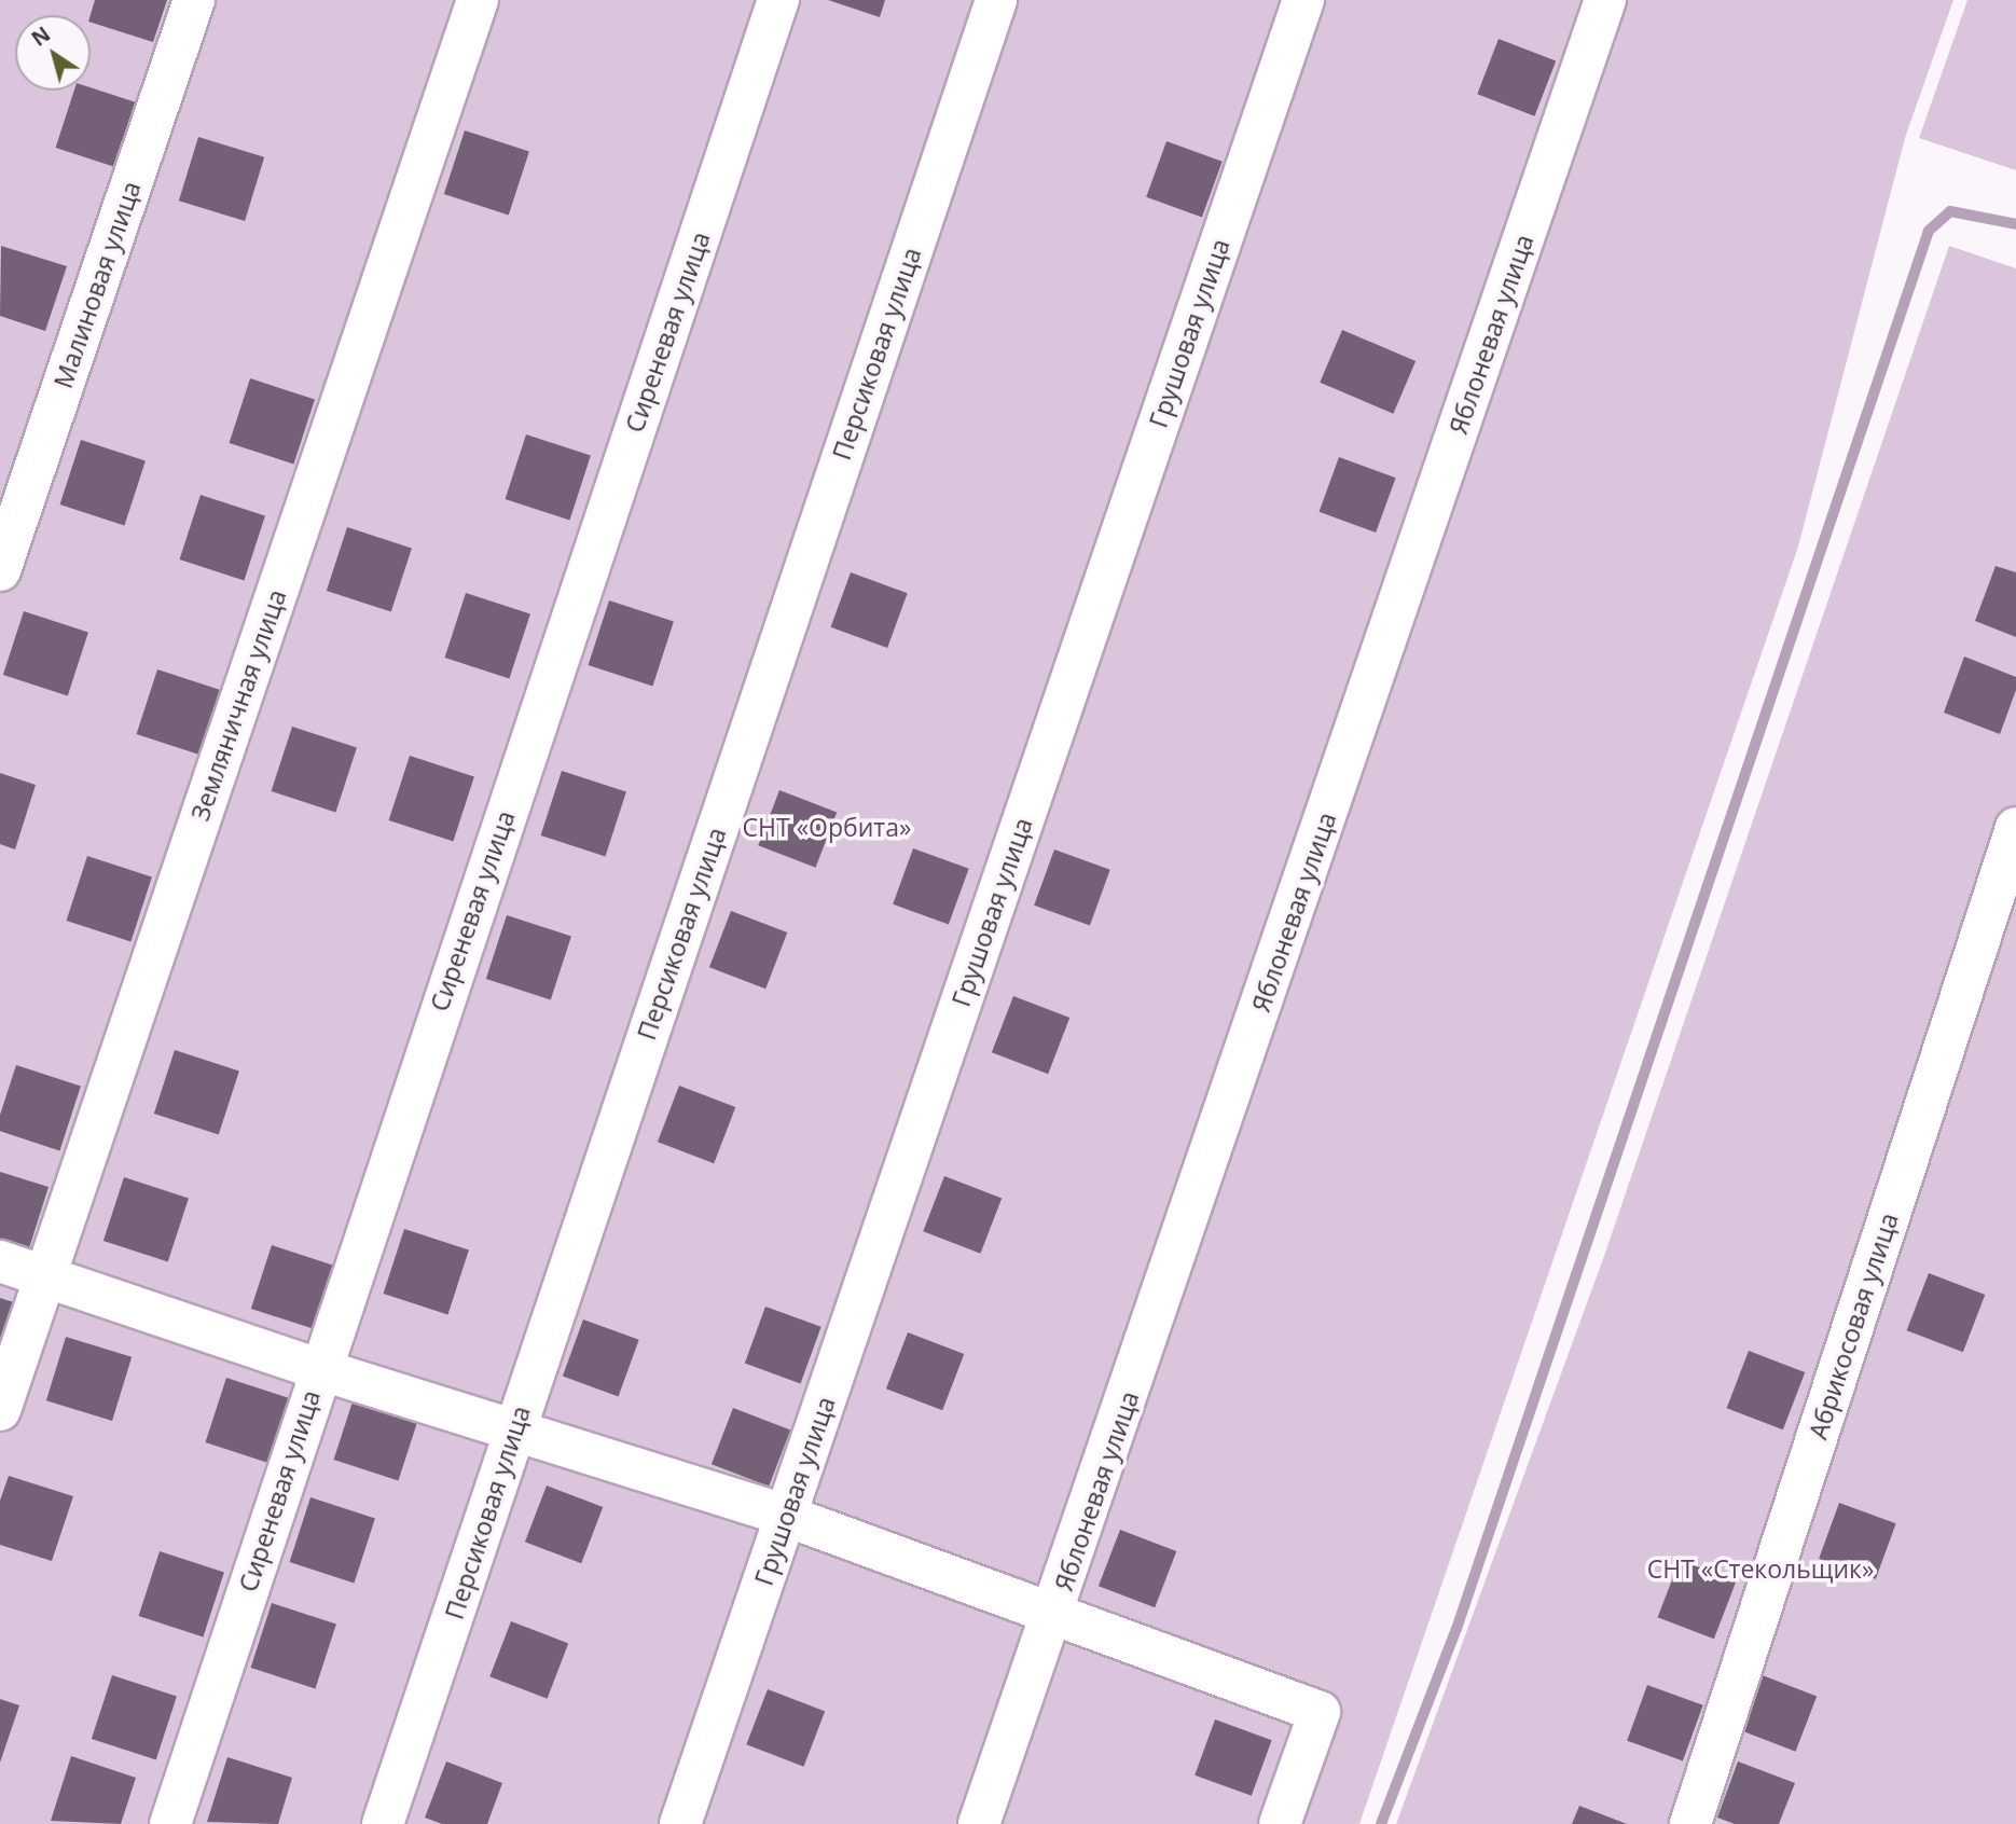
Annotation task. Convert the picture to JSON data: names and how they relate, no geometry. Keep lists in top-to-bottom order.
{
  "streets": {
    "street": [
      "Малиновая улица",
      "Сиреневая улица",
      "Грушовая улица",
      "Яблоневая улица",
      "Персиковая улица",
      "Земляничная улица",
      "Абрикосовая улица"
    ]
  },
  "parks": ["СНТ «Орбита»", "СНТ «Стекольщик»"],
  "north": "top left"
}
